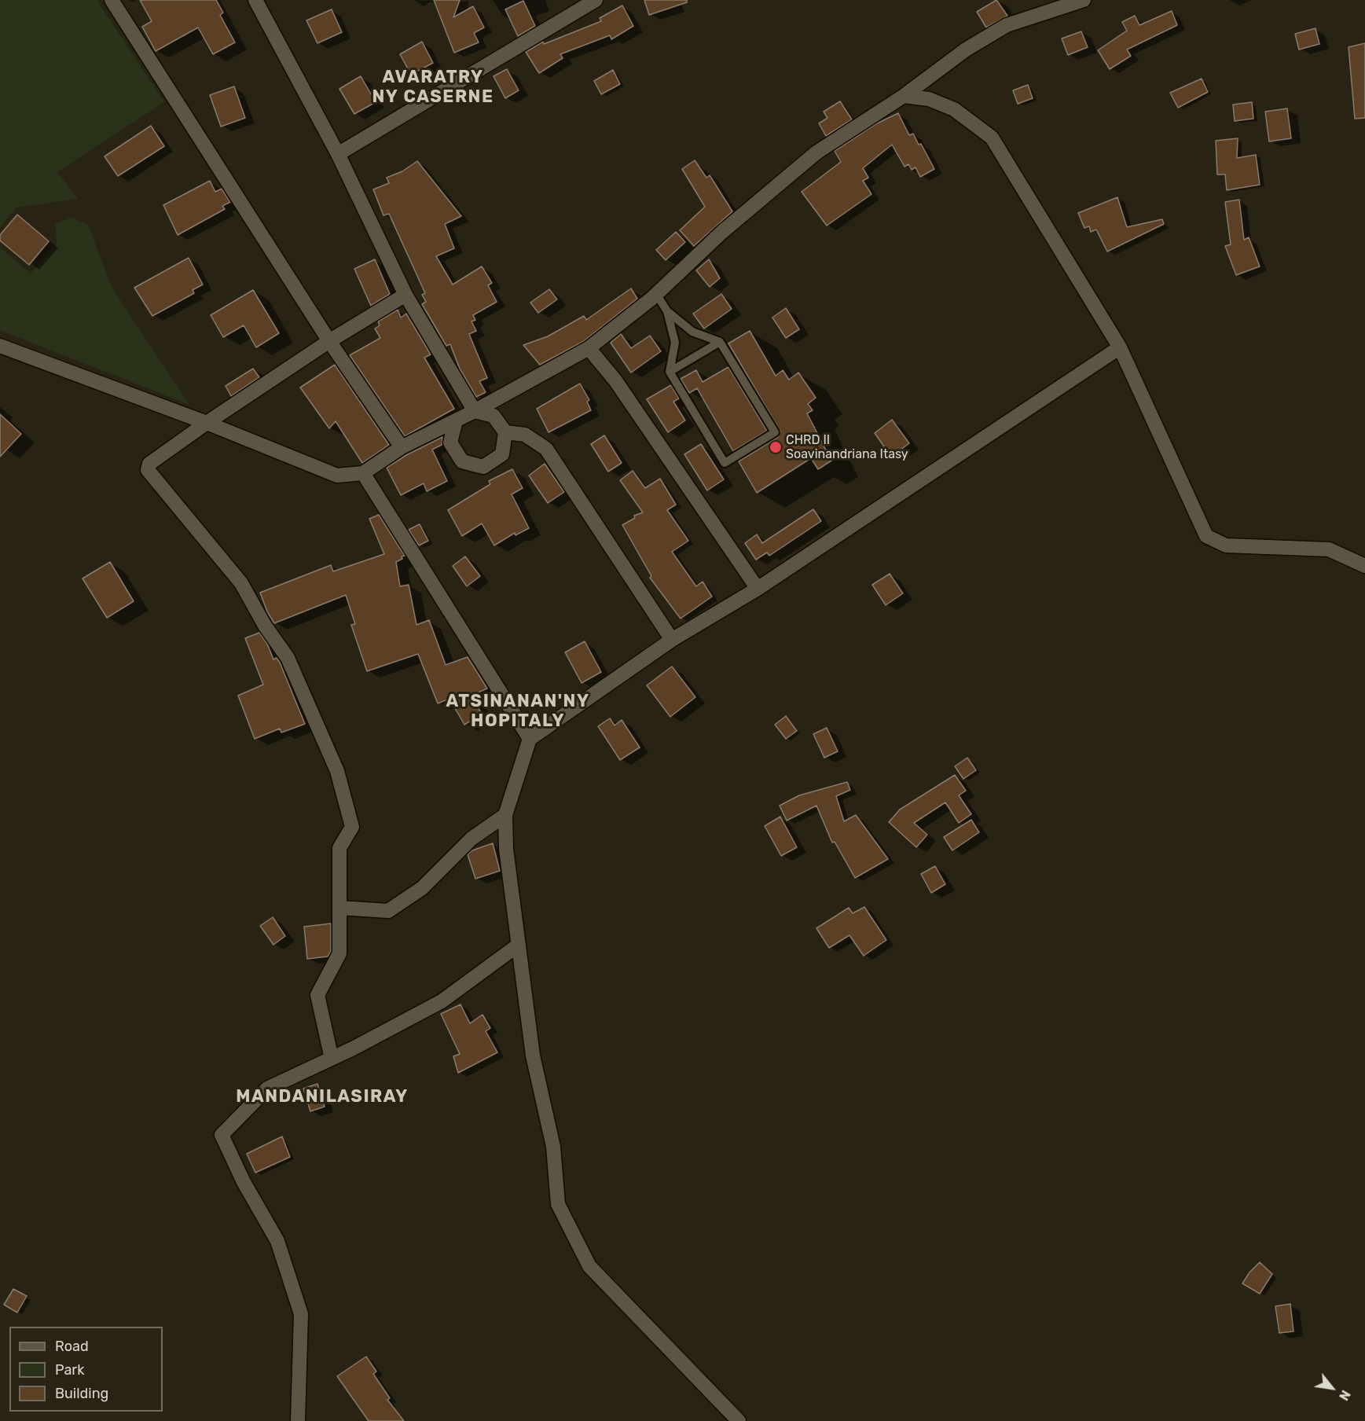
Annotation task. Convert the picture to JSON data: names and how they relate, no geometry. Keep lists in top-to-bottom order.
{
  "districts": ["AVARATRY NY CASERNE", "ATSINANAN'NY HOPITALY", "MANDANILASIRAY"],
  "places": ["CHRD II Soavinandriana Itasy"],
  "legend": ["Road", "Park", "Building"],
  "north": "bottom right"
}
